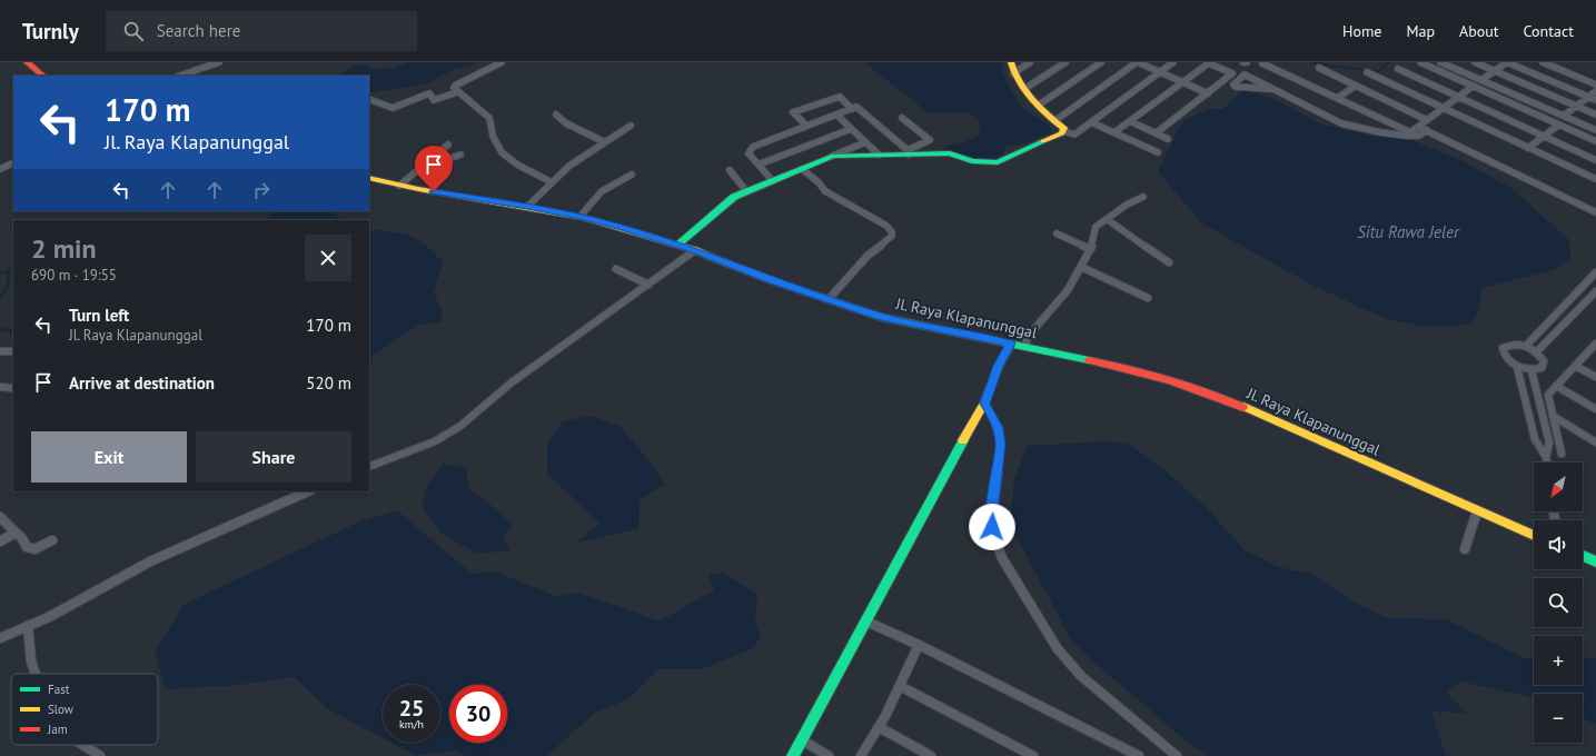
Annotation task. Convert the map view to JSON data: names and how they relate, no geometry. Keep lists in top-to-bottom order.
{
  "streets": {
    "street": ["Jl. Raya Klapanunggal"]
  },
  "water": ["Situ Rawa Jeler"],
  "legend": ["Fast", "Slow", "Jam"],
  "north": "bottom left",
  "page": {
    "header": "Turnly",
    "search": "Search here",
    "nav": [
      "Home",
      "Map",
      "About",
      "Contact"
    ],
    "turn": ["170 m", "Jl. Raya Klapanunggal"],
    "heading": ["2 min", "690 m · 19:55"],
    "list": [
      {
        "name": "Turn left",
        "note": "Jl. Raya Klapanunggal",
        "value": "170 m"
      },
      {
        "name": "Arrive at destination",
        "value": "520 m"
      }
    ],
    "buttons": ["Exit", "Share"],
    "map_buttons": ["+", "−"],
    "speed": "25 km/h",
    "limit": "30"
  }
}
